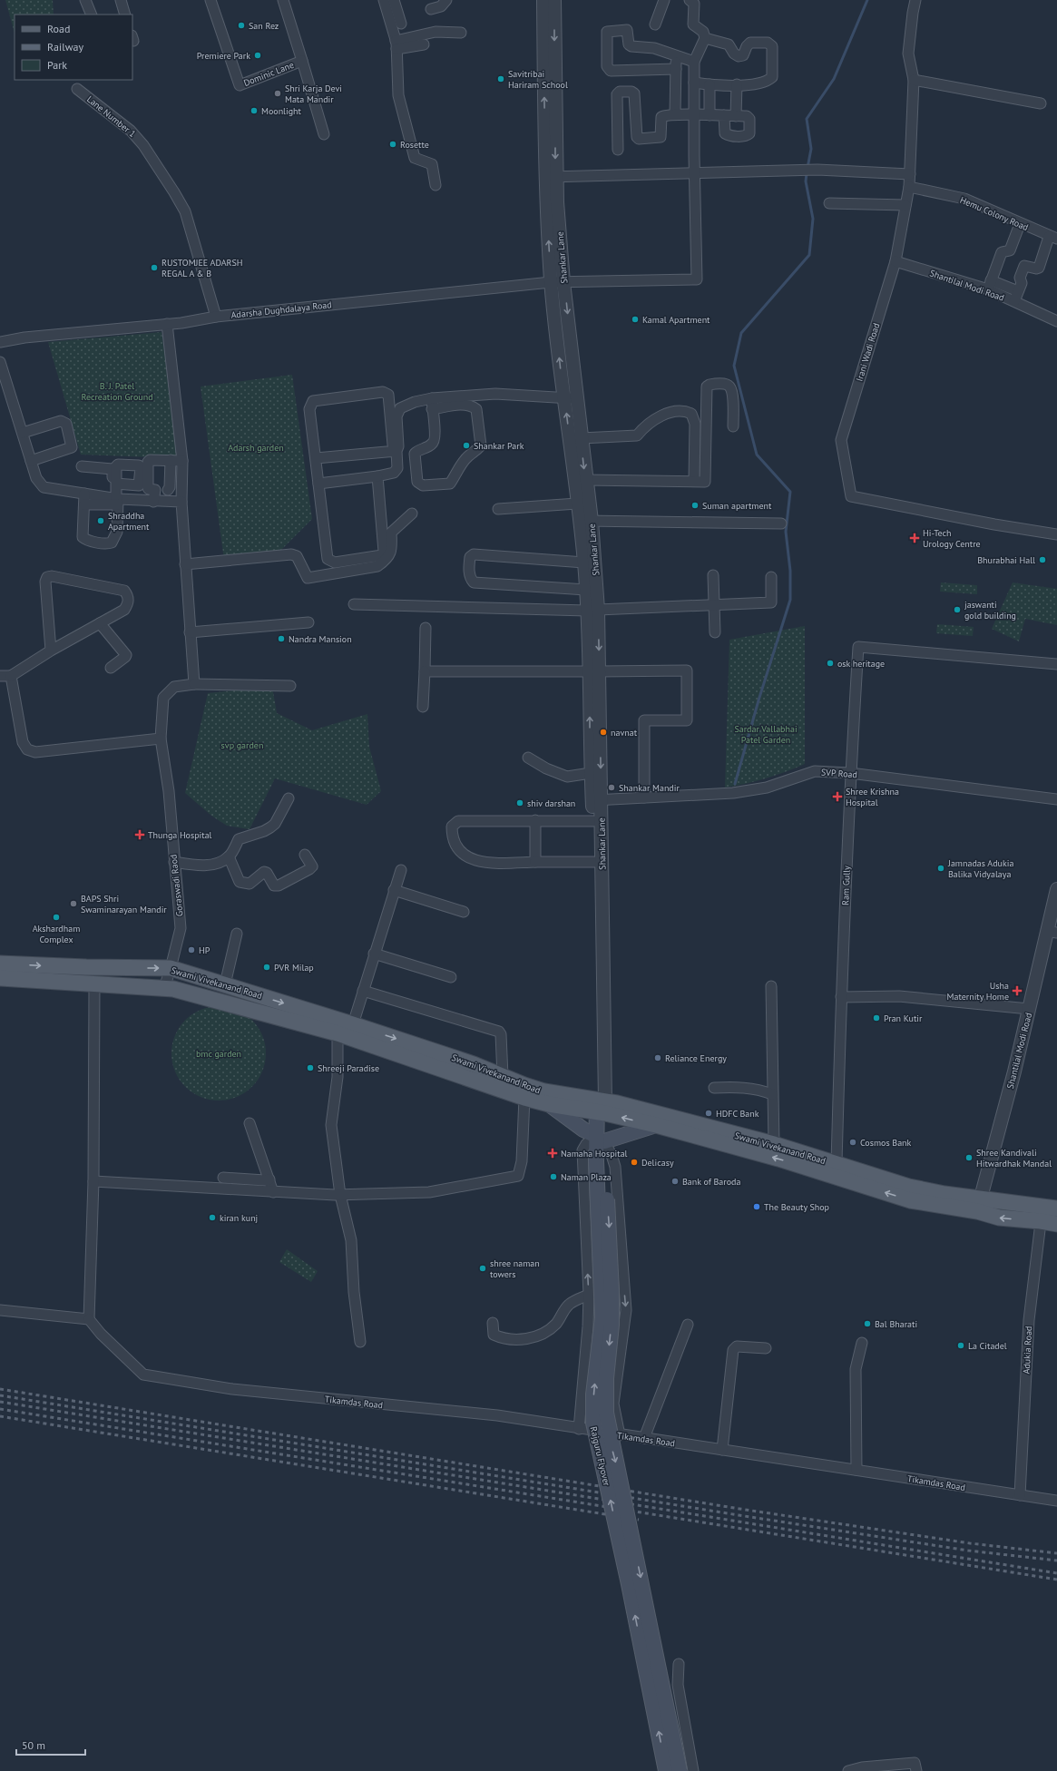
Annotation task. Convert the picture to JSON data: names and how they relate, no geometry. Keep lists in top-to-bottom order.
{
  "streets": {
    "main road": ["Swami Vivekanand Road", "Rajguru Flyover"],
    "street": [
      "Dominic Lane",
      "Lane Number 1",
      "Hemu Colony Road",
      "Shankar Lane",
      "Shantilal Modi Road",
      "Adarsha Dughdalaya Road",
      "Irani Wadi Road",
      "SVP Road",
      "Goraswadi Raod",
      "Ram Gully",
      "Adukia Road",
      "Tikamdas Road"
    ]
  },
  "crossings": [
    ["Lane Number 1", "Adarsha Dughdalaya Road"],
    ["Hemu Colony Road", "Irani Wadi Road"],
    ["Shankar Lane", "Adarsha Dughdalaya Road"],
    ["Shankar Lane", "SVP Road"],
    ["Shankar Lane", "Swami Vivekanand Road"],
    ["Shankar Lane", "Rajguru Flyover"],
    ["Shantilal Modi Road", "Irani Wadi Road"],
    ["Shantilal Modi Road", "Swami Vivekanand Road"],
    ["SVP Road", "Ram Gully"],
    ["Goraswadi Raod", "Swami Vivekanand Road"],
    ["Ram Gully", "Swami Vivekanand Road"],
    ["Swami Vivekanand Road", "Adukia Road"],
    ["Swami Vivekanand Road", "Rajguru Flyover"],
    ["Adukia Road", "Tikamdas Road"]
  ],
  "parks": [
    "B. J. Patel Recreation Ground",
    "Adarsh garden",
    "Sardar Vallabhai Patel Garden",
    "svp garden",
    "bmc garden"
  ],
  "places": {
    "other": [
      "San Rez",
      "Premiere Park",
      "Savitribai Hariram School",
      "Shri Karja Devi Mata Mandir",
      "Moonlight",
      "Rosette",
      "RUSTOMJEE ADARSH REGAL A & B",
      "Kamal Apartment",
      "Shankar Park",
      "Suman apartment",
      "Shraddha Apartment",
      "Bhurabhai Hall",
      "jaswanti gold building",
      "Nandra Mansion",
      "osk heritage",
      "navnat",
      "Shankar Mandir",
      "shiv darshan",
      "Jamnadas Adukia Balika Vidyalaya",
      "BAPS Shri Swaminarayan Mandir",
      "Akshardham Complex",
      "HP",
      "PVR Milap",
      "Pran Kutir",
      "Reliance Energy",
      "Shreeji Paradise",
      "HDFC Bank",
      "Cosmos Bank",
      "Shree Kandivali Hitwardhak Mandal",
      "Delicasy",
      "Naman Plaza",
      "Bank of Baroda",
      "The Beauty Shop",
      "kiran kunj",
      "shree naman towers",
      "Bal Bharati",
      "La Citadel"
    ],
    "health": [
      "Hi-Tech Urology Centre",
      "Shree Krishna Hospital",
      "Thunga Hospital",
      "Usha Maternity Home",
      "Namaha Hospital"
    ]
  },
  "legend": ["Road", "Railway", "Park"],
  "scale_bar": "50 m"
}
